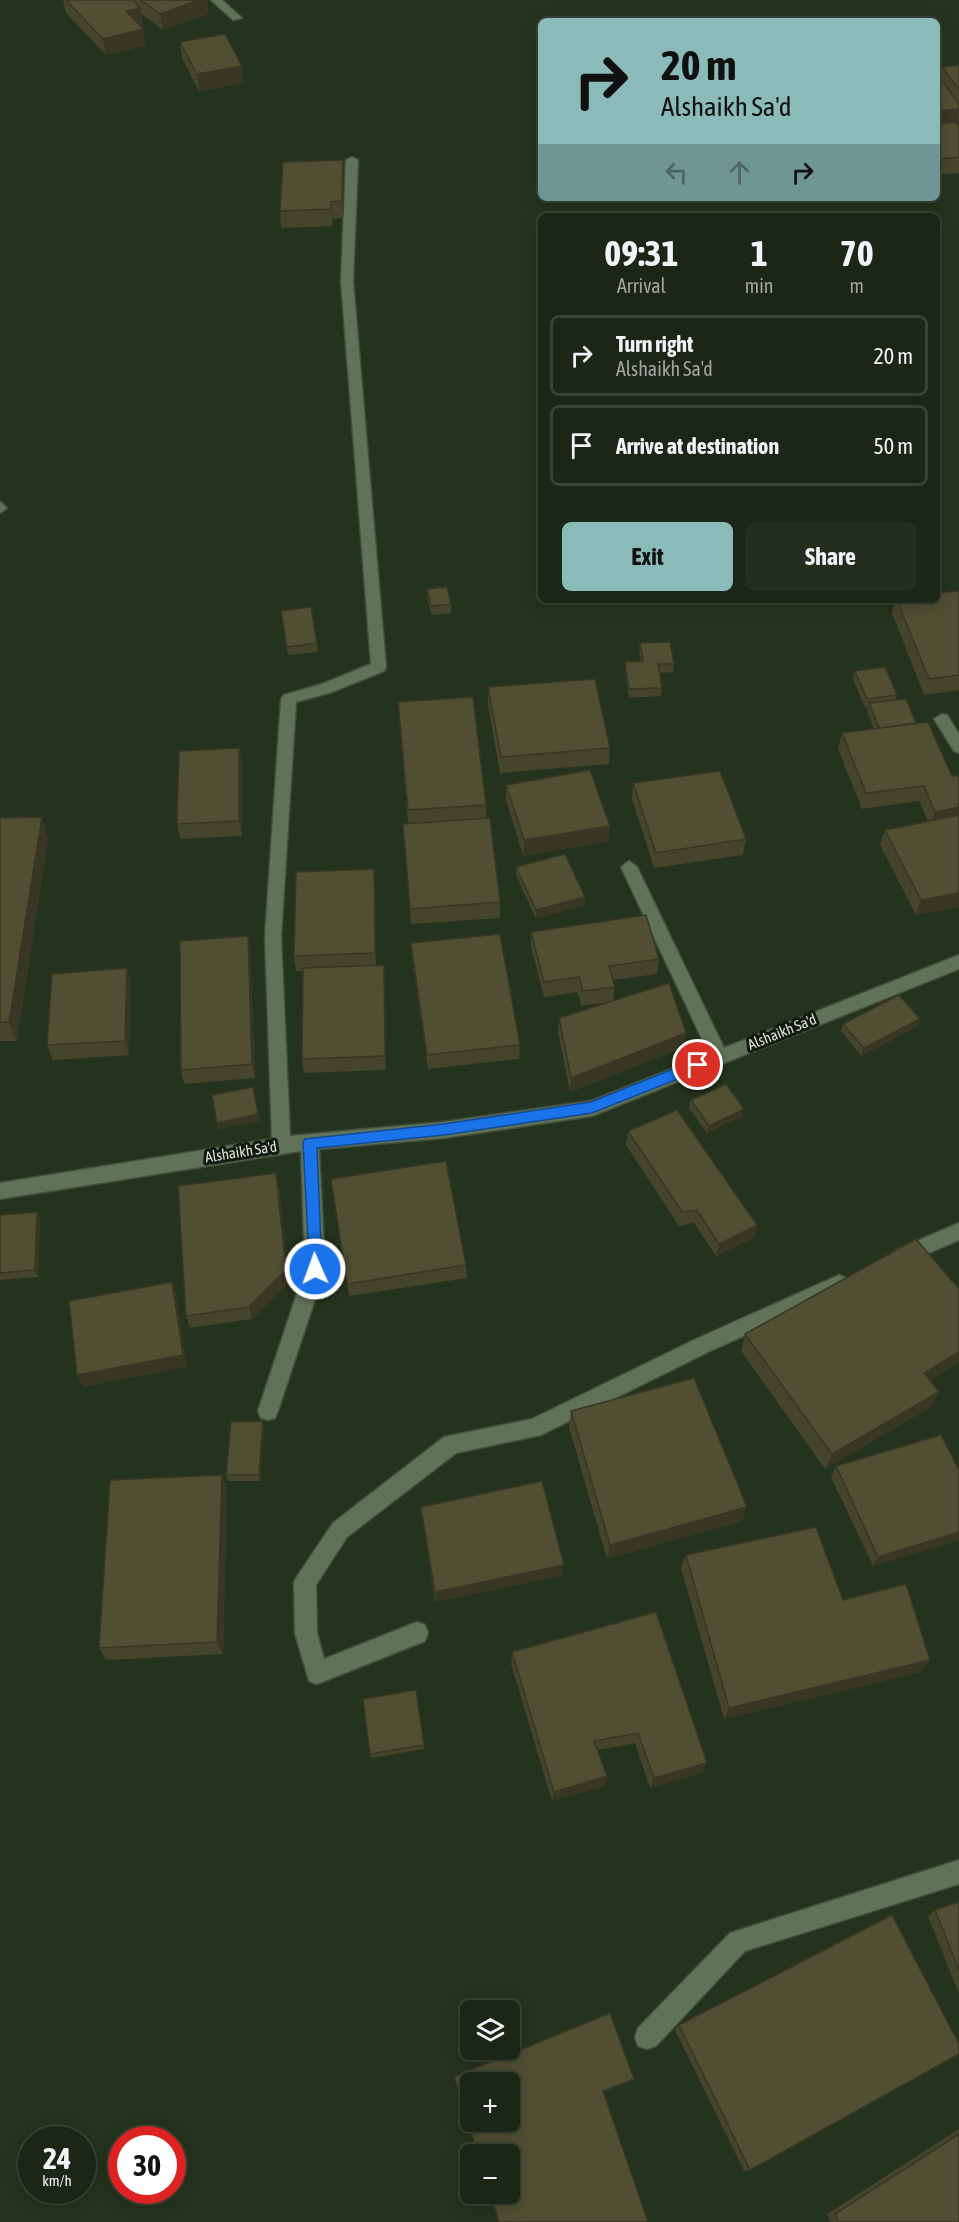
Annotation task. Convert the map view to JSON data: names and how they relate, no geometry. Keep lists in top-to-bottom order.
{
  "streets": {
    "street": ["Alshaikh Sa'd"]
  },
  "page": {
    "turn": ["20 m", "Alshaikh Sa'd"],
    "eta": [
      "09:31",
      "Arrival",
      "1",
      "min",
      "70",
      "m"
    ],
    "list": [
      {
        "name": "Turn right",
        "note": "Alshaikh Sa'd",
        "value": "20 m"
      },
      {
        "name": "Arrive at destination",
        "value": "50 m"
      }
    ],
    "buttons": ["Exit", "Share"],
    "map_buttons": ["+", "−"],
    "speed": "24 km/h",
    "limit": "30"
  }
}
